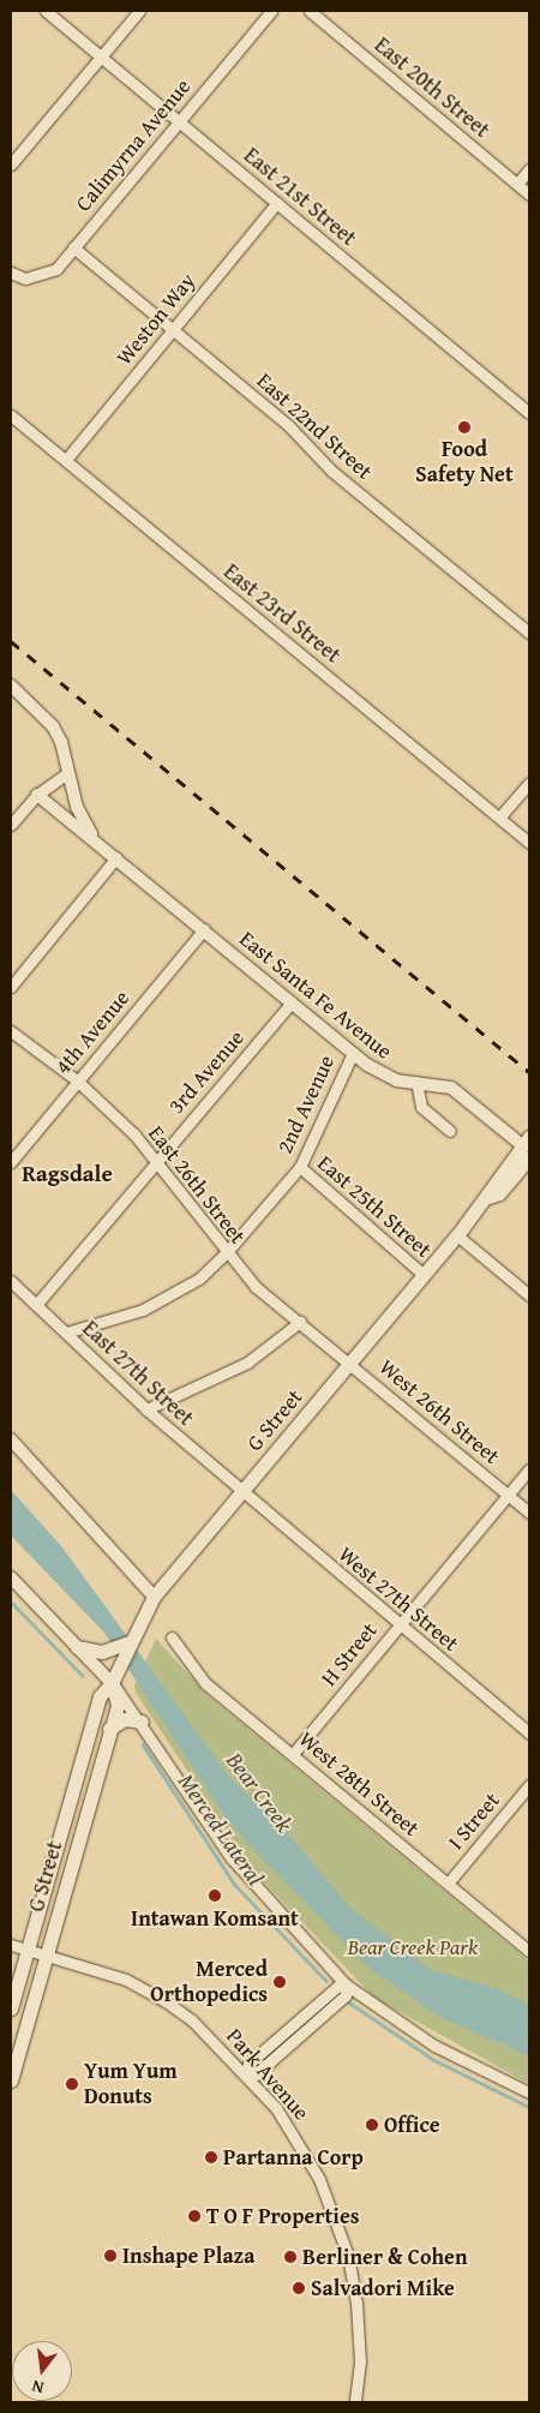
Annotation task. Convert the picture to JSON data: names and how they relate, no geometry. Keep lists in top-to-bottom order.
{
  "streets": {
    "main road": ["G Street"],
    "street": [
      "East 20th Street",
      "Calimyrna Avenue",
      "East 21st Street",
      "Weston Way",
      "East 22nd Street",
      "East 23rd Street",
      "East Santa Fe Avenue",
      "4th Avenue",
      "3rd Avenue",
      "2nd Avenue",
      "East 26th Street",
      "East 25th Street",
      "East 27th Street",
      "West 26th Street",
      "West 27th Street",
      "H Street",
      "West 28th Street",
      "I Street",
      "Park Avenue"
    ]
  },
  "crossings": [
    ["Calimyrna Avenue", "East 21st Street"],
    ["Calimyrna Avenue", "East 22nd Street"],
    ["East 21st Street", "Weston Way"],
    ["Weston Way", "East 22nd Street"],
    ["Weston Way", "East 23rd Street"],
    ["East Santa Fe Avenue", "4th Avenue"],
    ["East Santa Fe Avenue", "3rd Avenue"],
    ["East Santa Fe Avenue", "2nd Avenue"],
    ["East Santa Fe Avenue", "G Street"],
    ["4th Avenue", "East 26th Street"],
    ["3rd Avenue", "East 26th Street"],
    ["3rd Avenue", "East 27th Street"],
    ["2nd Avenue", "East 26th Street"],
    ["2nd Avenue", "East 25th Street"],
    ["2nd Avenue", "East 27th Street"],
    ["East 26th Street", "West 26th Street"],
    ["East 26th Street", "G Street"],
    ["East 25th Street", "G Street"],
    ["East 27th Street", "G Street"],
    ["East 27th Street", "West 27th Street"],
    ["West 26th Street", "G Street"],
    ["West 26th Street", "H Street"],
    ["G Street", "West 27th Street"],
    ["G Street", "Park Avenue"],
    ["West 27th Street", "H Street"],
    ["H Street", "West 28th Street"],
    ["West 28th Street", "I Street"]
  ],
  "districts": ["Ragsdale"],
  "water": ["Bear Creek", "Merced Lateral"],
  "parks": ["Bear Creek Park"],
  "places": [
    "Food Safety Net",
    "Intawan Komsant",
    "Merced Orthopedics",
    "Yum Yum Donuts",
    "Office",
    "Partanna Corp",
    "T O F Properties",
    "Inshape Plaza",
    "Berliner & Cohen",
    "Salvadori Mike"
  ],
  "north": "bottom"
}
